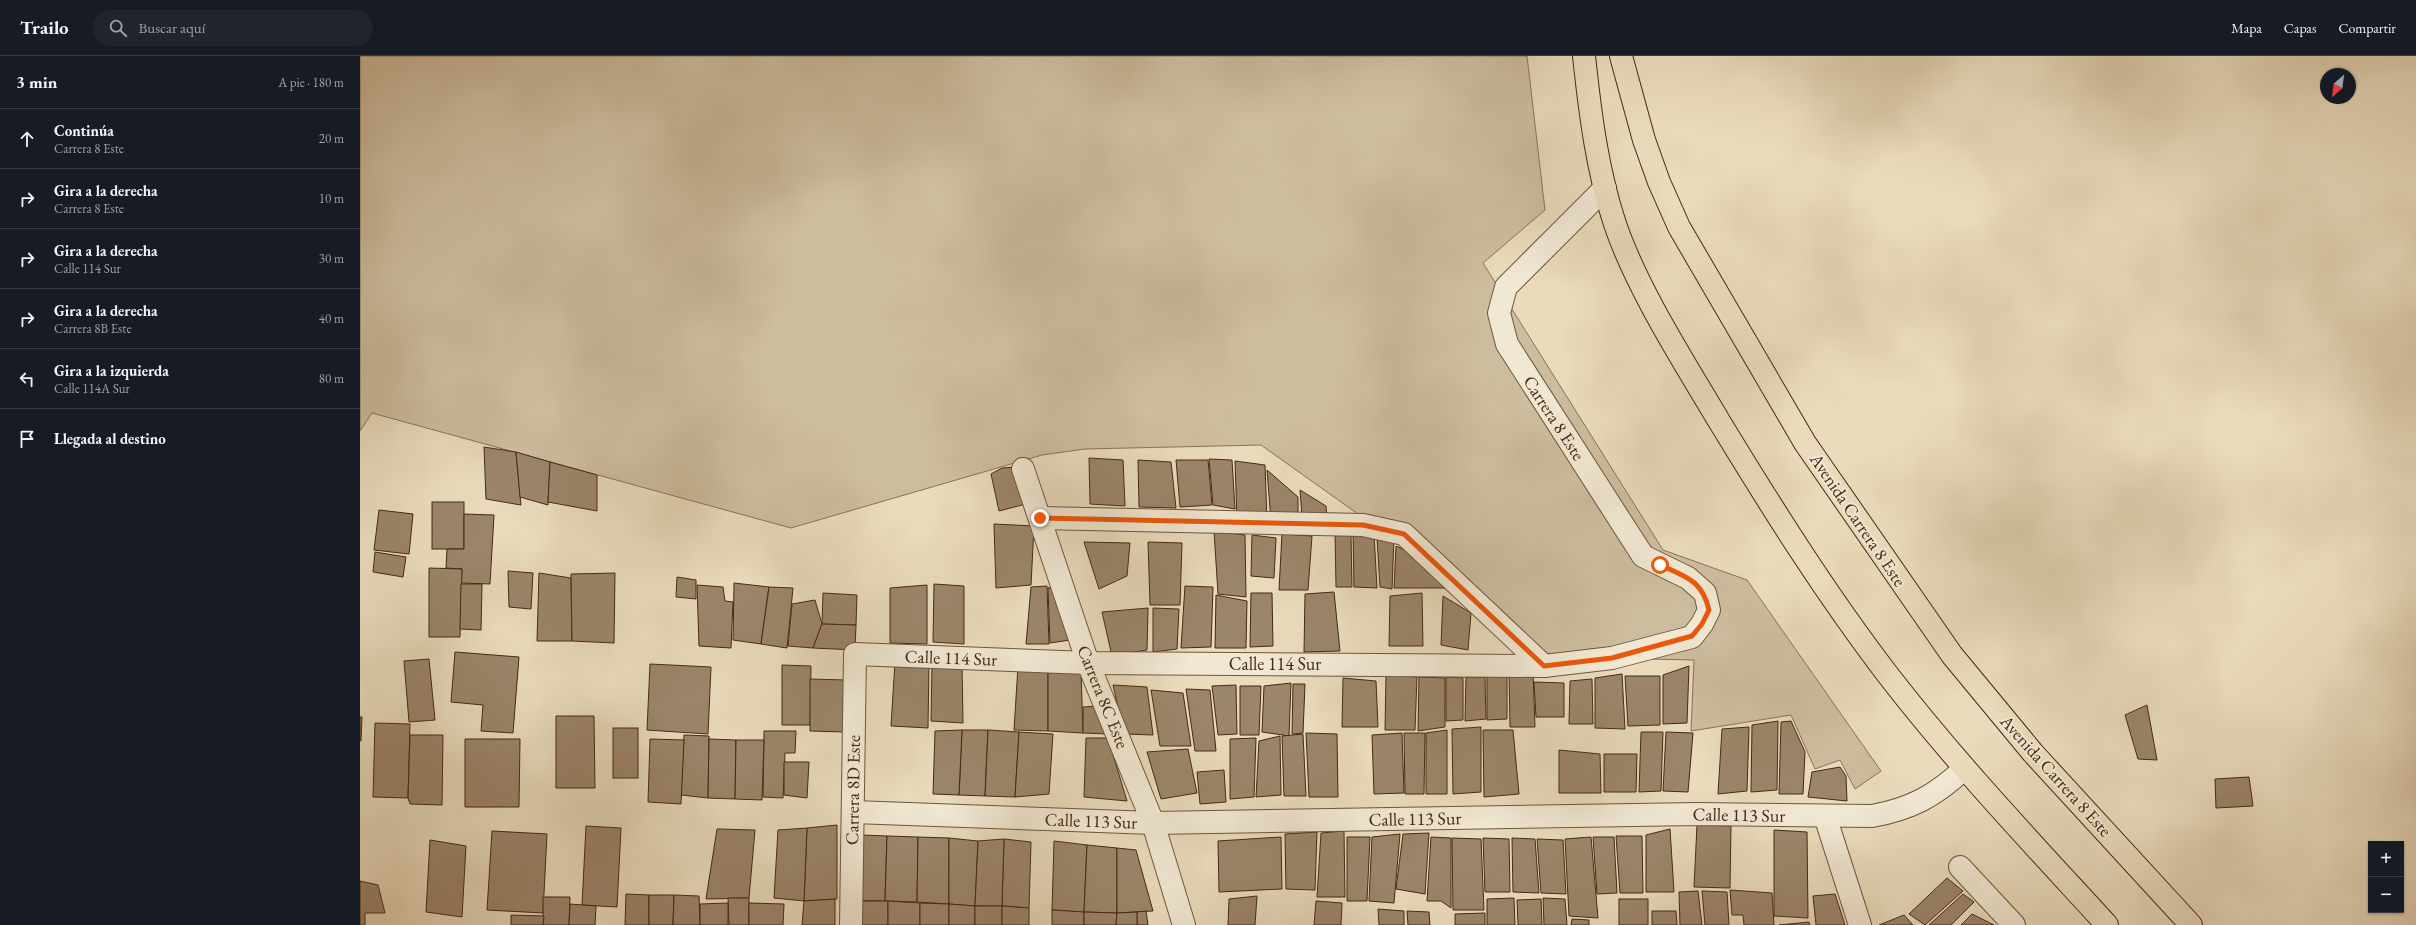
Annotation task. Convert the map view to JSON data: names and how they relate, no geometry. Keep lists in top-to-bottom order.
{
  "streets": {
    "highway": ["Avenida Carrera 8 Este"],
    "street": [
      "Carrera 8 Este",
      "Calle 114 Sur",
      "Carrera 8C Este",
      "Carrera 8D Este",
      "Calle 113 Sur"
    ]
  },
  "crossings": [
    ["Carrera 8 Este", "Calle 114 Sur"],
    ["Calle 114 Sur", "Carrera 8C Este"],
    ["Calle 114 Sur", "Carrera 8D Este"],
    ["Carrera 8C Este", "Calle 113 Sur"],
    ["Carrera 8D Este", "Calle 113 Sur"]
  ],
  "north": "bottom left",
  "page": {
    "header": "Trailo",
    "search": "Buscar aquí",
    "nav": ["Mapa", "Capas", "Compartir"],
    "heading": ["3 min", "A pie · 180 m"],
    "list": [
      ["Continúa", "Carrera 8 Este", "20 m"],
      ["Gira a la derecha", "Carrera 8 Este", "10 m"],
      ["Gira a la derecha", "Calle 114 Sur", "30 m"],
      ["Gira a la derecha", "Carrera 8B Este", "40 m"],
      ["Gira a la izquierda", "Calle 114A Sur", "80 m"],
      "Llegada al destino"
    ],
    "map_buttons": ["+", "−"]
  }
}
